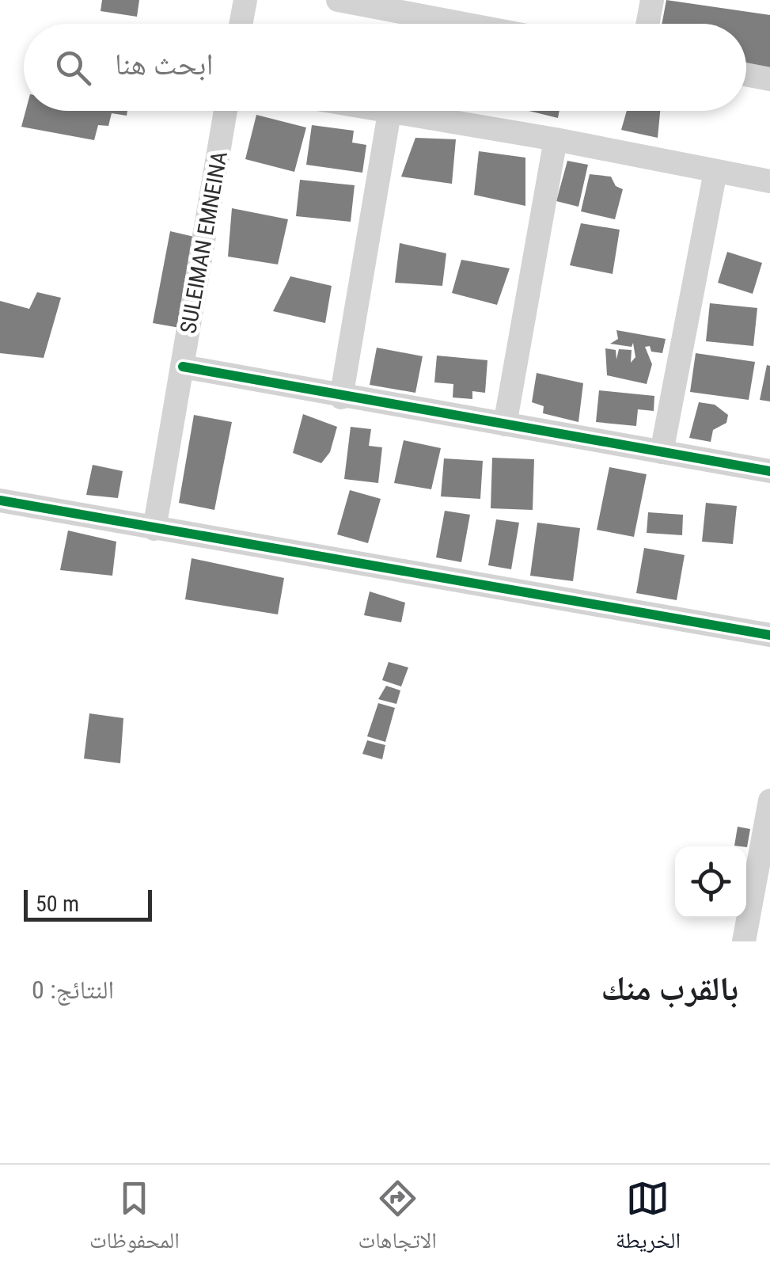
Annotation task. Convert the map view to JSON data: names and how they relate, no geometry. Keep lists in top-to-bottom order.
{
  "streets": {
    "street": ["SULEIMAN EMNEINA"]
  },
  "scale_bar": "50 m",
  "page": {
    "search": "ابحث هنا",
    "scale": "50 m",
    "heading": ["بالقرب منك", "النتائج: 0"],
    "nav": ["الخريطة", "الاتجاهات", "المحفوظات"]
  }
}
